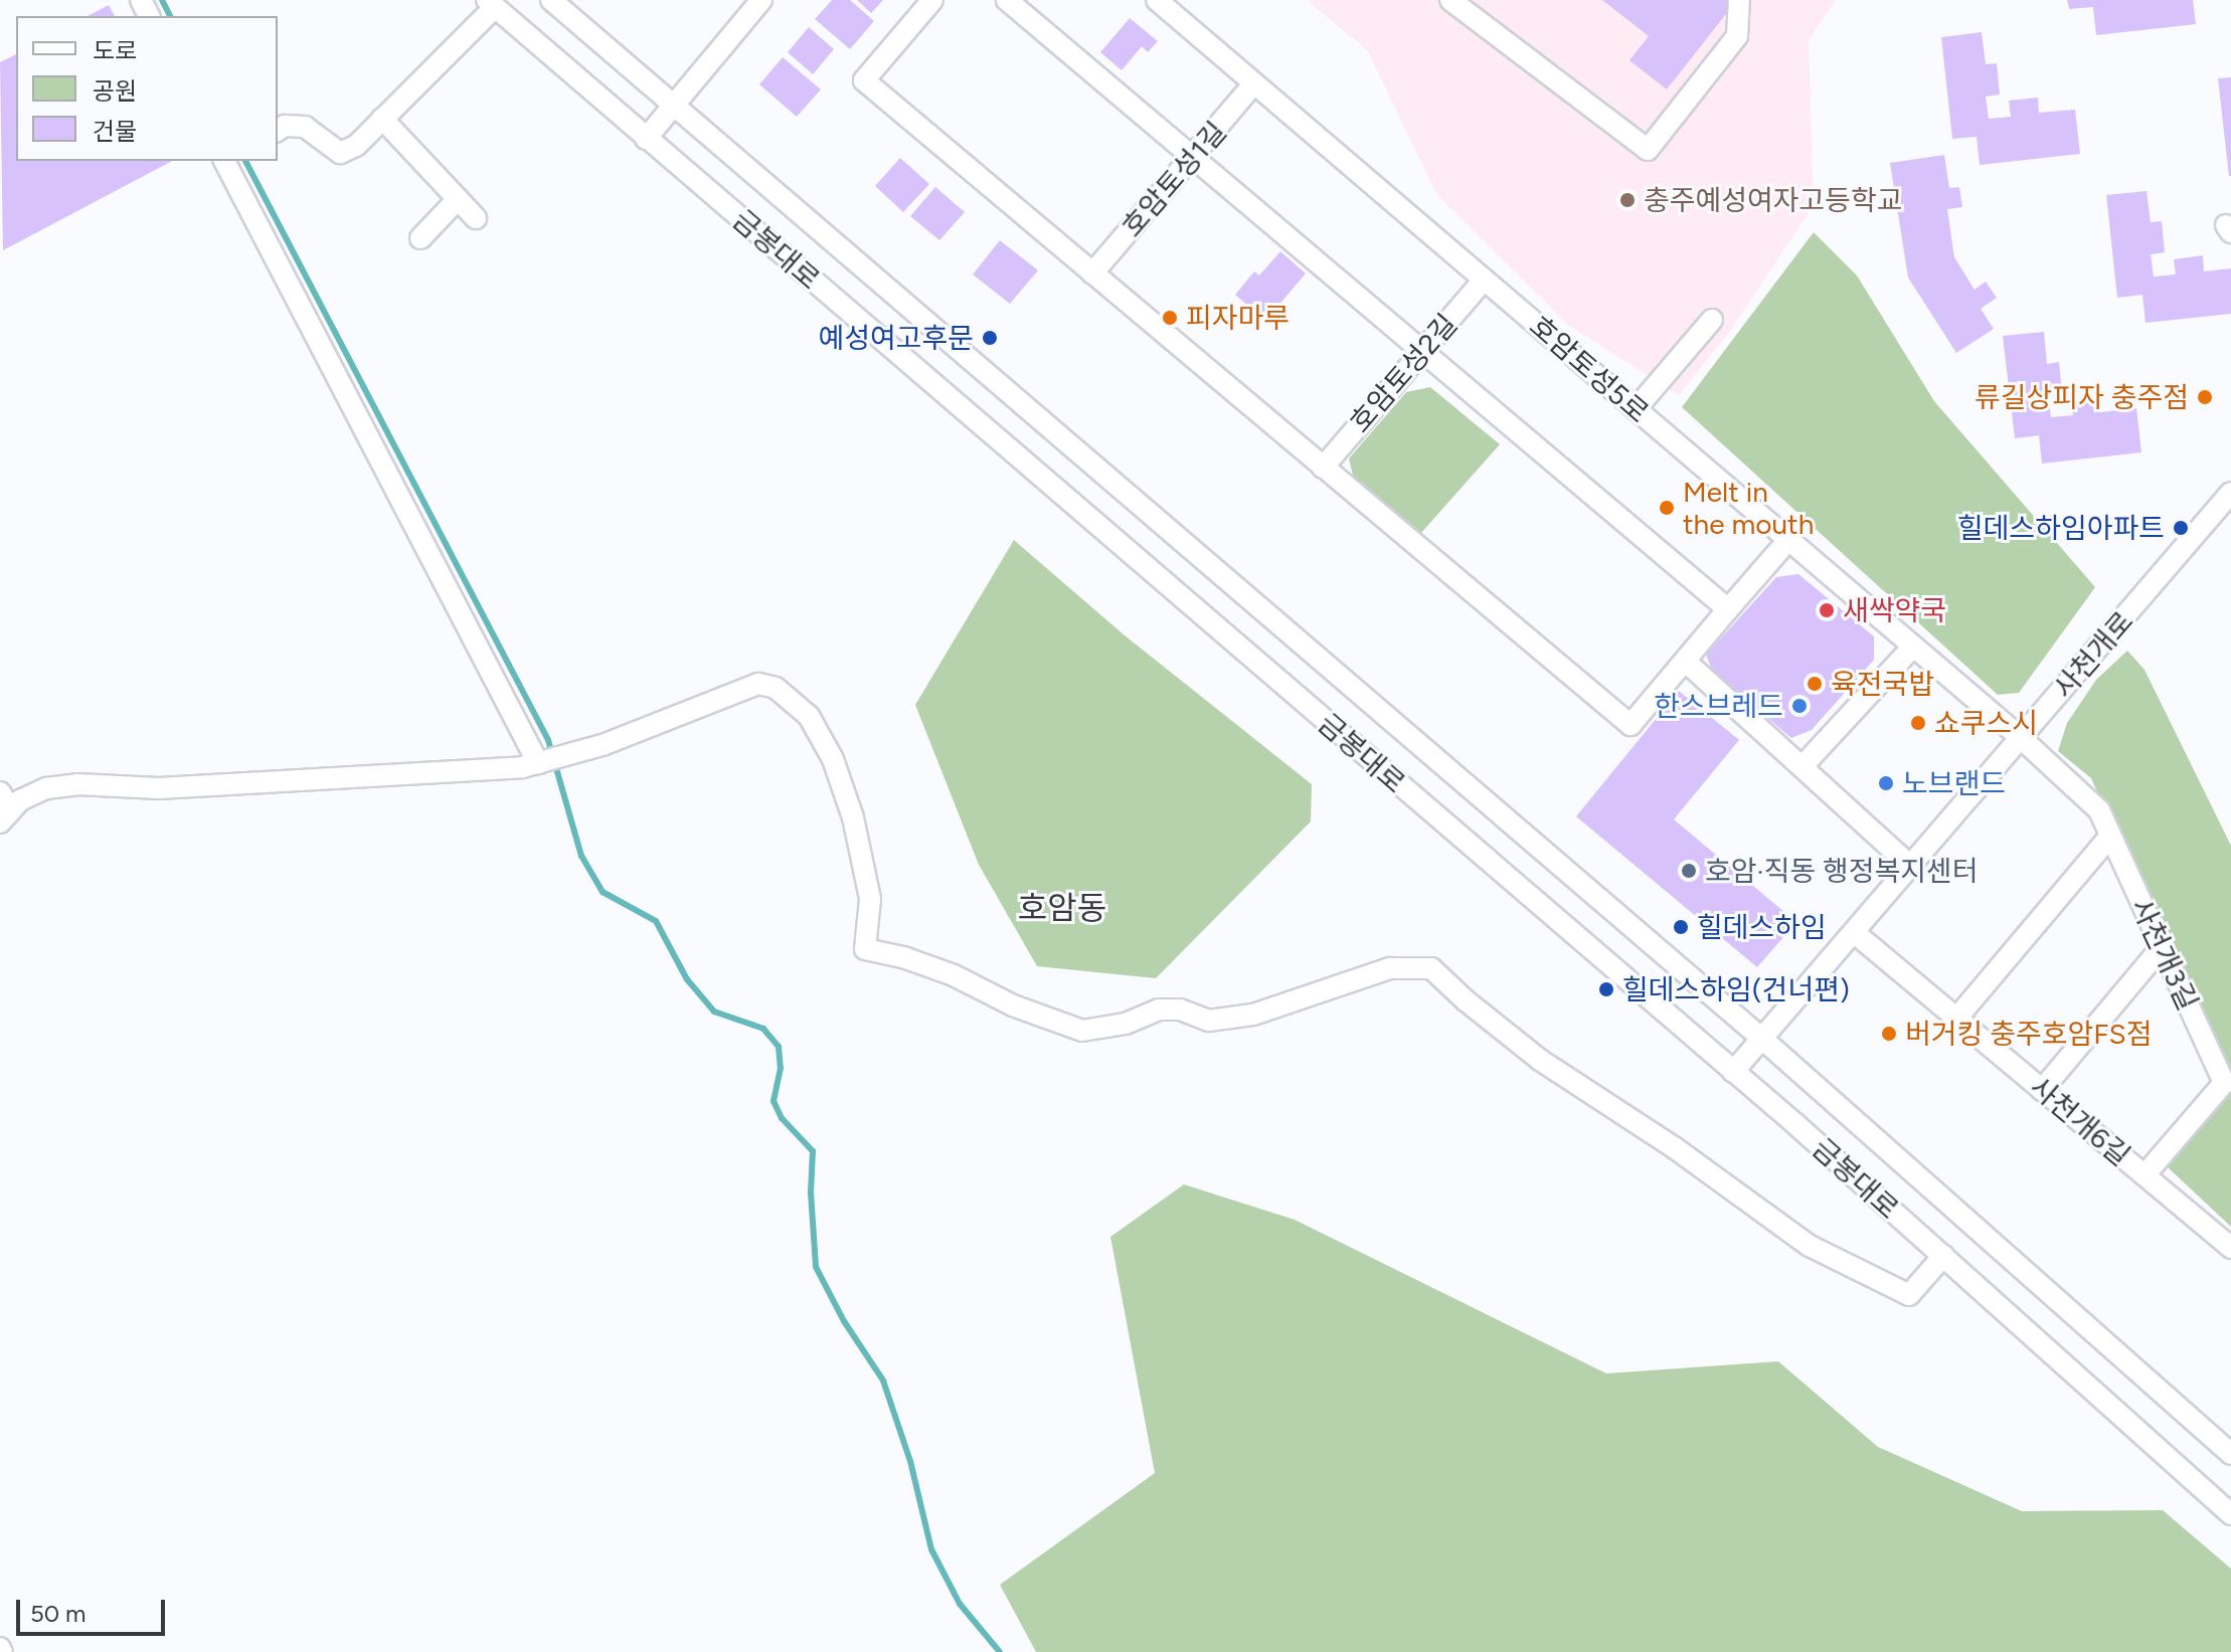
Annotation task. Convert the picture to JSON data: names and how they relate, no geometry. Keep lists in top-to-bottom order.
{
  "streets": {
    "street": [
      "호암토성1길",
      "금봉대로",
      "호암토성5로",
      "호암토성2길",
      "사천개로",
      "사천개3길",
      "사천개6길"
    ]
  },
  "crossings": [
    ["호암토성1길", "호암토성5로"],
    ["금봉대로", "사천개로"],
    ["호암토성5로", "호암토성2길"],
    ["호암토성5로", "사천개로"],
    ["호암토성5로", "사천개3길"],
    ["사천개로", "사천개3길"],
    ["사천개로", "사천개6길"],
    ["사천개3길", "사천개6길"]
  ],
  "districts": ["호암동"],
  "places": [
    "충주예성여자고등학교",
    "피자마루",
    "예성여고후문",
    "류길상피자 충주점",
    "Melt in the mouth",
    "힐데스하임아파트",
    "새싹약국",
    "육전국밥",
    "한스브레드",
    "쇼쿠스시",
    "노브랜드",
    "호암·직동 행정복지센터",
    "힐데스하임",
    "힐데스하임(건너편)",
    "버거킹 충주호암FS점"
  ],
  "legend": ["도로", "공원", "건물"],
  "scale_bar": "50 m"
}
